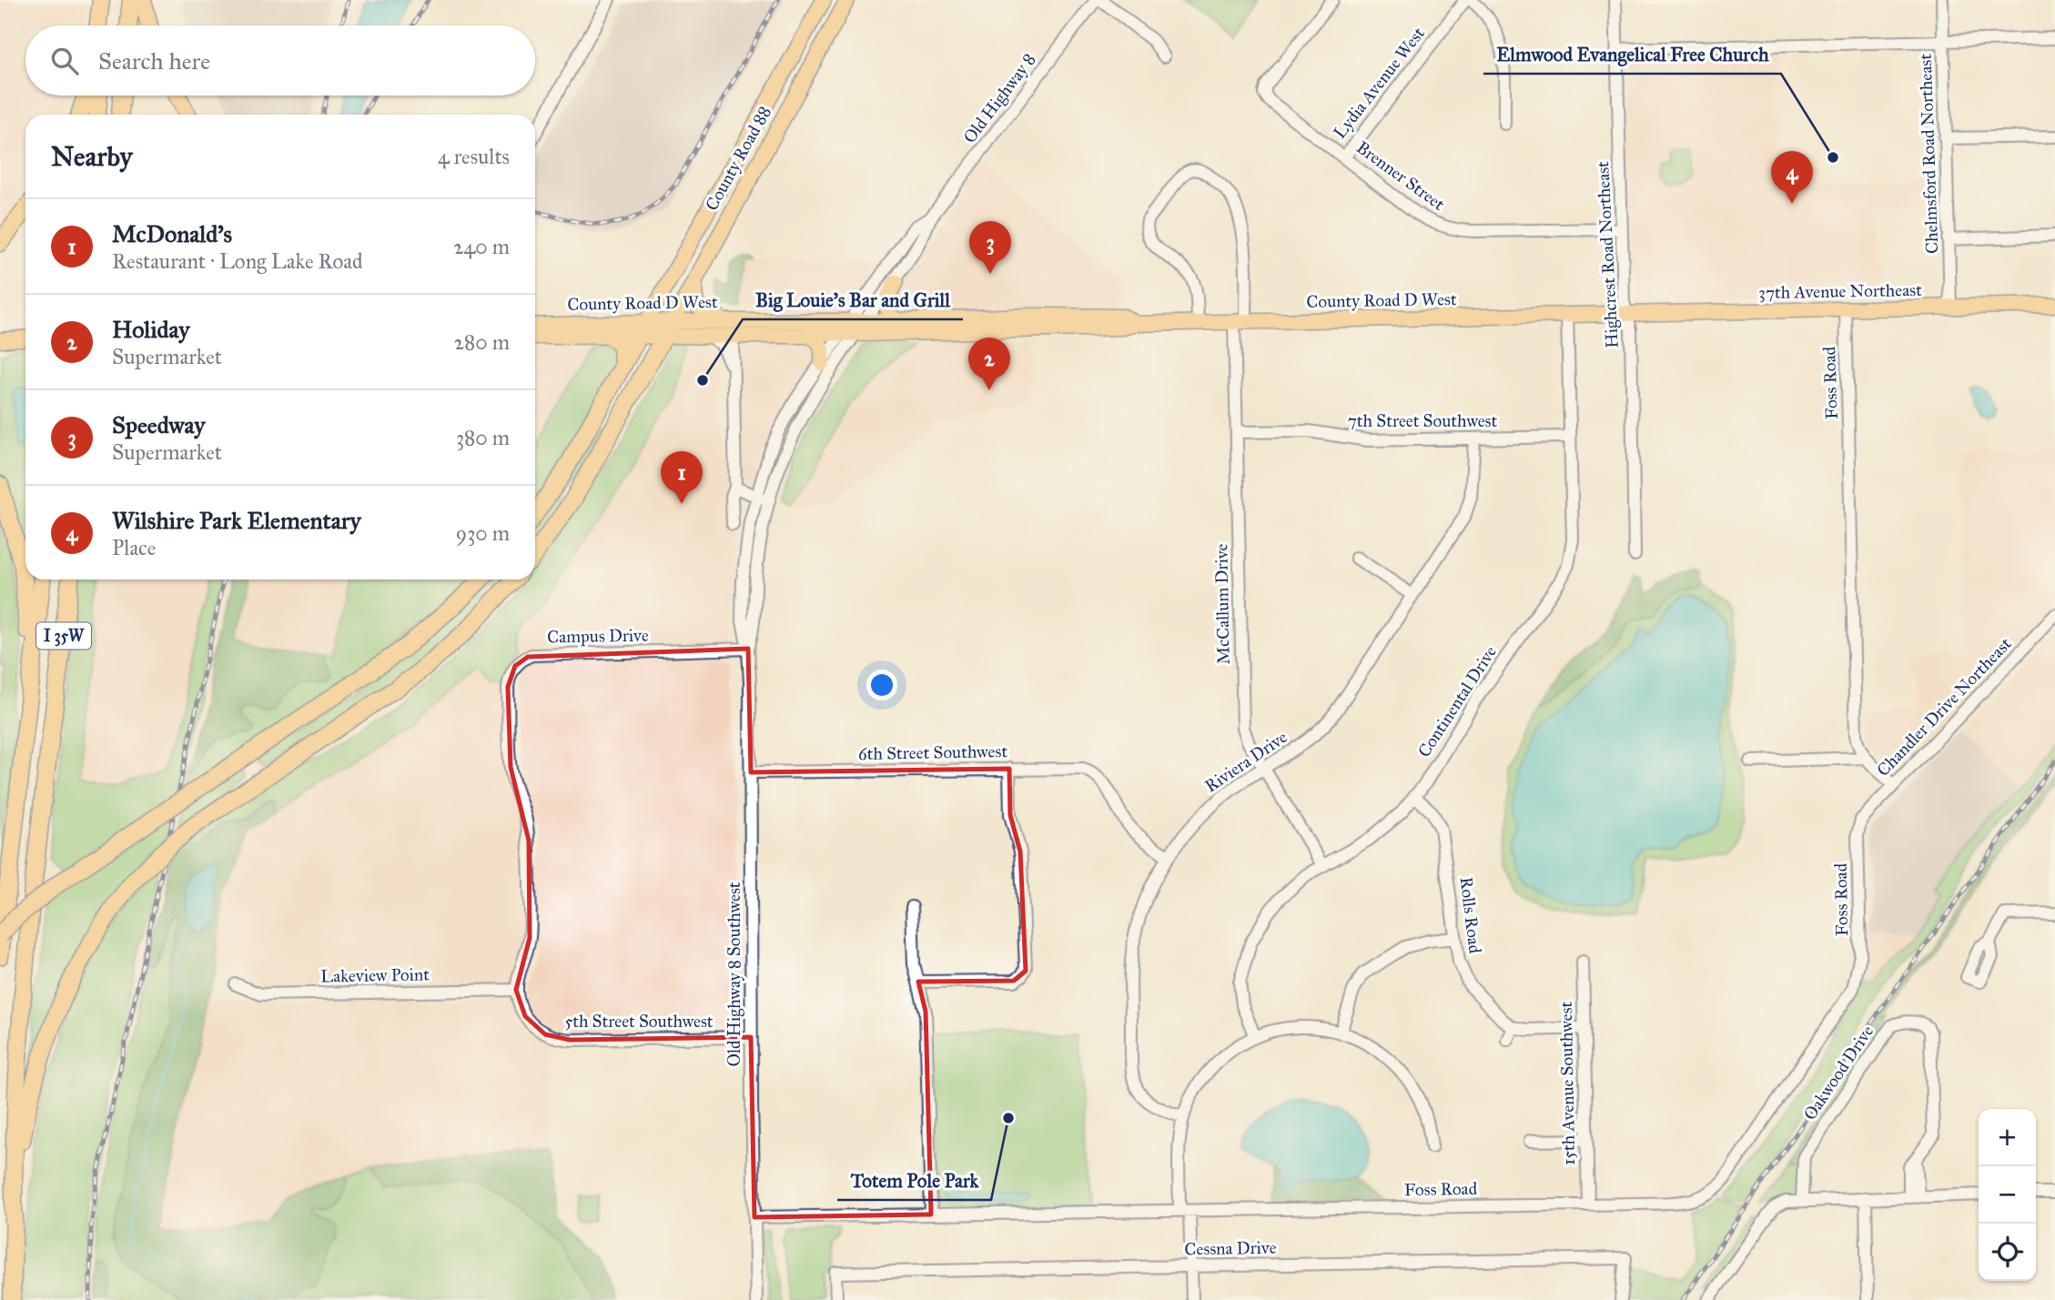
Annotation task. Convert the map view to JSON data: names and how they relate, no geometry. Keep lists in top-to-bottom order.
{
  "streets": {
    "highway": ["I 35W"],
    "main road": ["County Road 88", "37th Avenue Northeast", "County Road D West"],
    "street": [
      "Lydia Avenue West",
      "Old Highway 8",
      "Chelmsford Road Northeast",
      "Brenner Street",
      "Highcrest Road Northeast",
      "Foss Road",
      "7th Street Southwest",
      "McCallum Drive",
      "Campus Drive",
      "Continental Drive",
      "Chandler Drive Northeast",
      "6th Street Southwest",
      "Riviera Drive",
      "Rolls Road",
      "Old Highway 8 Southwest",
      "Lakeview Point",
      "5th Street Southwest",
      "Oakwood Drive",
      "15th Avenue Southwest",
      "Cessna Drive"
    ]
  },
  "crossings": [
    ["Lydia Avenue West", "Brenner Street"],
    ["Old Highway 8", "County Road D West"],
    ["Old Highway 8", "Old Highway 8 Southwest"],
    ["Chelmsford Road Northeast", "37th Avenue Northeast"],
    ["County Road 88", "County Road D West"],
    ["Brenner Street", "Highcrest Road Northeast"],
    ["Highcrest Road Northeast", "37th Avenue Northeast"],
    ["Highcrest Road Northeast", "County Road D West"],
    ["37th Avenue Northeast", "County Road D West"],
    ["37th Avenue Northeast", "Foss Road"],
    ["County Road D West", "McCallum Drive"],
    ["County Road D West", "Continental Drive"],
    ["County Road D West", "Old Highway 8 Southwest"],
    ["Foss Road", "Chandler Drive Northeast"],
    ["Foss Road", "Old Highway 8 Southwest"],
    ["Foss Road", "15th Avenue Southwest"],
    ["7th Street Southwest", "McCallum Drive"],
    ["7th Street Southwest", "Continental Drive"],
    ["7th Street Southwest", "Riviera Drive"],
    ["McCallum Drive", "Continental Drive"],
    ["McCallum Drive", "Riviera Drive"],
    ["Campus Drive", "Old Highway 8 Southwest"],
    ["Campus Drive", "Lakeview Point"],
    ["Campus Drive", "5th Street Southwest"],
    ["Continental Drive", "Rolls Road"],
    ["6th Street Southwest", "Riviera Drive"],
    ["6th Street Southwest", "Old Highway 8 Southwest"],
    ["Old Highway 8 Southwest", "5th Street Southwest"],
    ["Lakeview Point", "5th Street Southwest"]
  ],
  "places": ["Elmwood Evangelical Free Church", "Big Louie's Bar and Grill", "Totem Pole Park"],
  "page": {
    "search": "Search here",
    "heading": ["Nearby", "4 results"],
    "pins": [
      "4",
      "3",
      "2",
      "1"
    ],
    "list": [
      {
        "mark": "1",
        "name": "McDonald's",
        "note": "Restaurant · Long Lake Road",
        "value": "240 m"
      },
      {
        "mark": "2",
        "name": "Holiday",
        "note": "Supermarket",
        "value": "280 m"
      },
      {
        "mark": "3",
        "name": "Speedway",
        "note": "Supermarket",
        "value": "380 m"
      },
      {
        "mark": "4",
        "name": "Wilshire Park Elementary",
        "note": "Place",
        "value": "930 m"
      }
    ],
    "map_buttons": ["+", "−"]
  }
}
